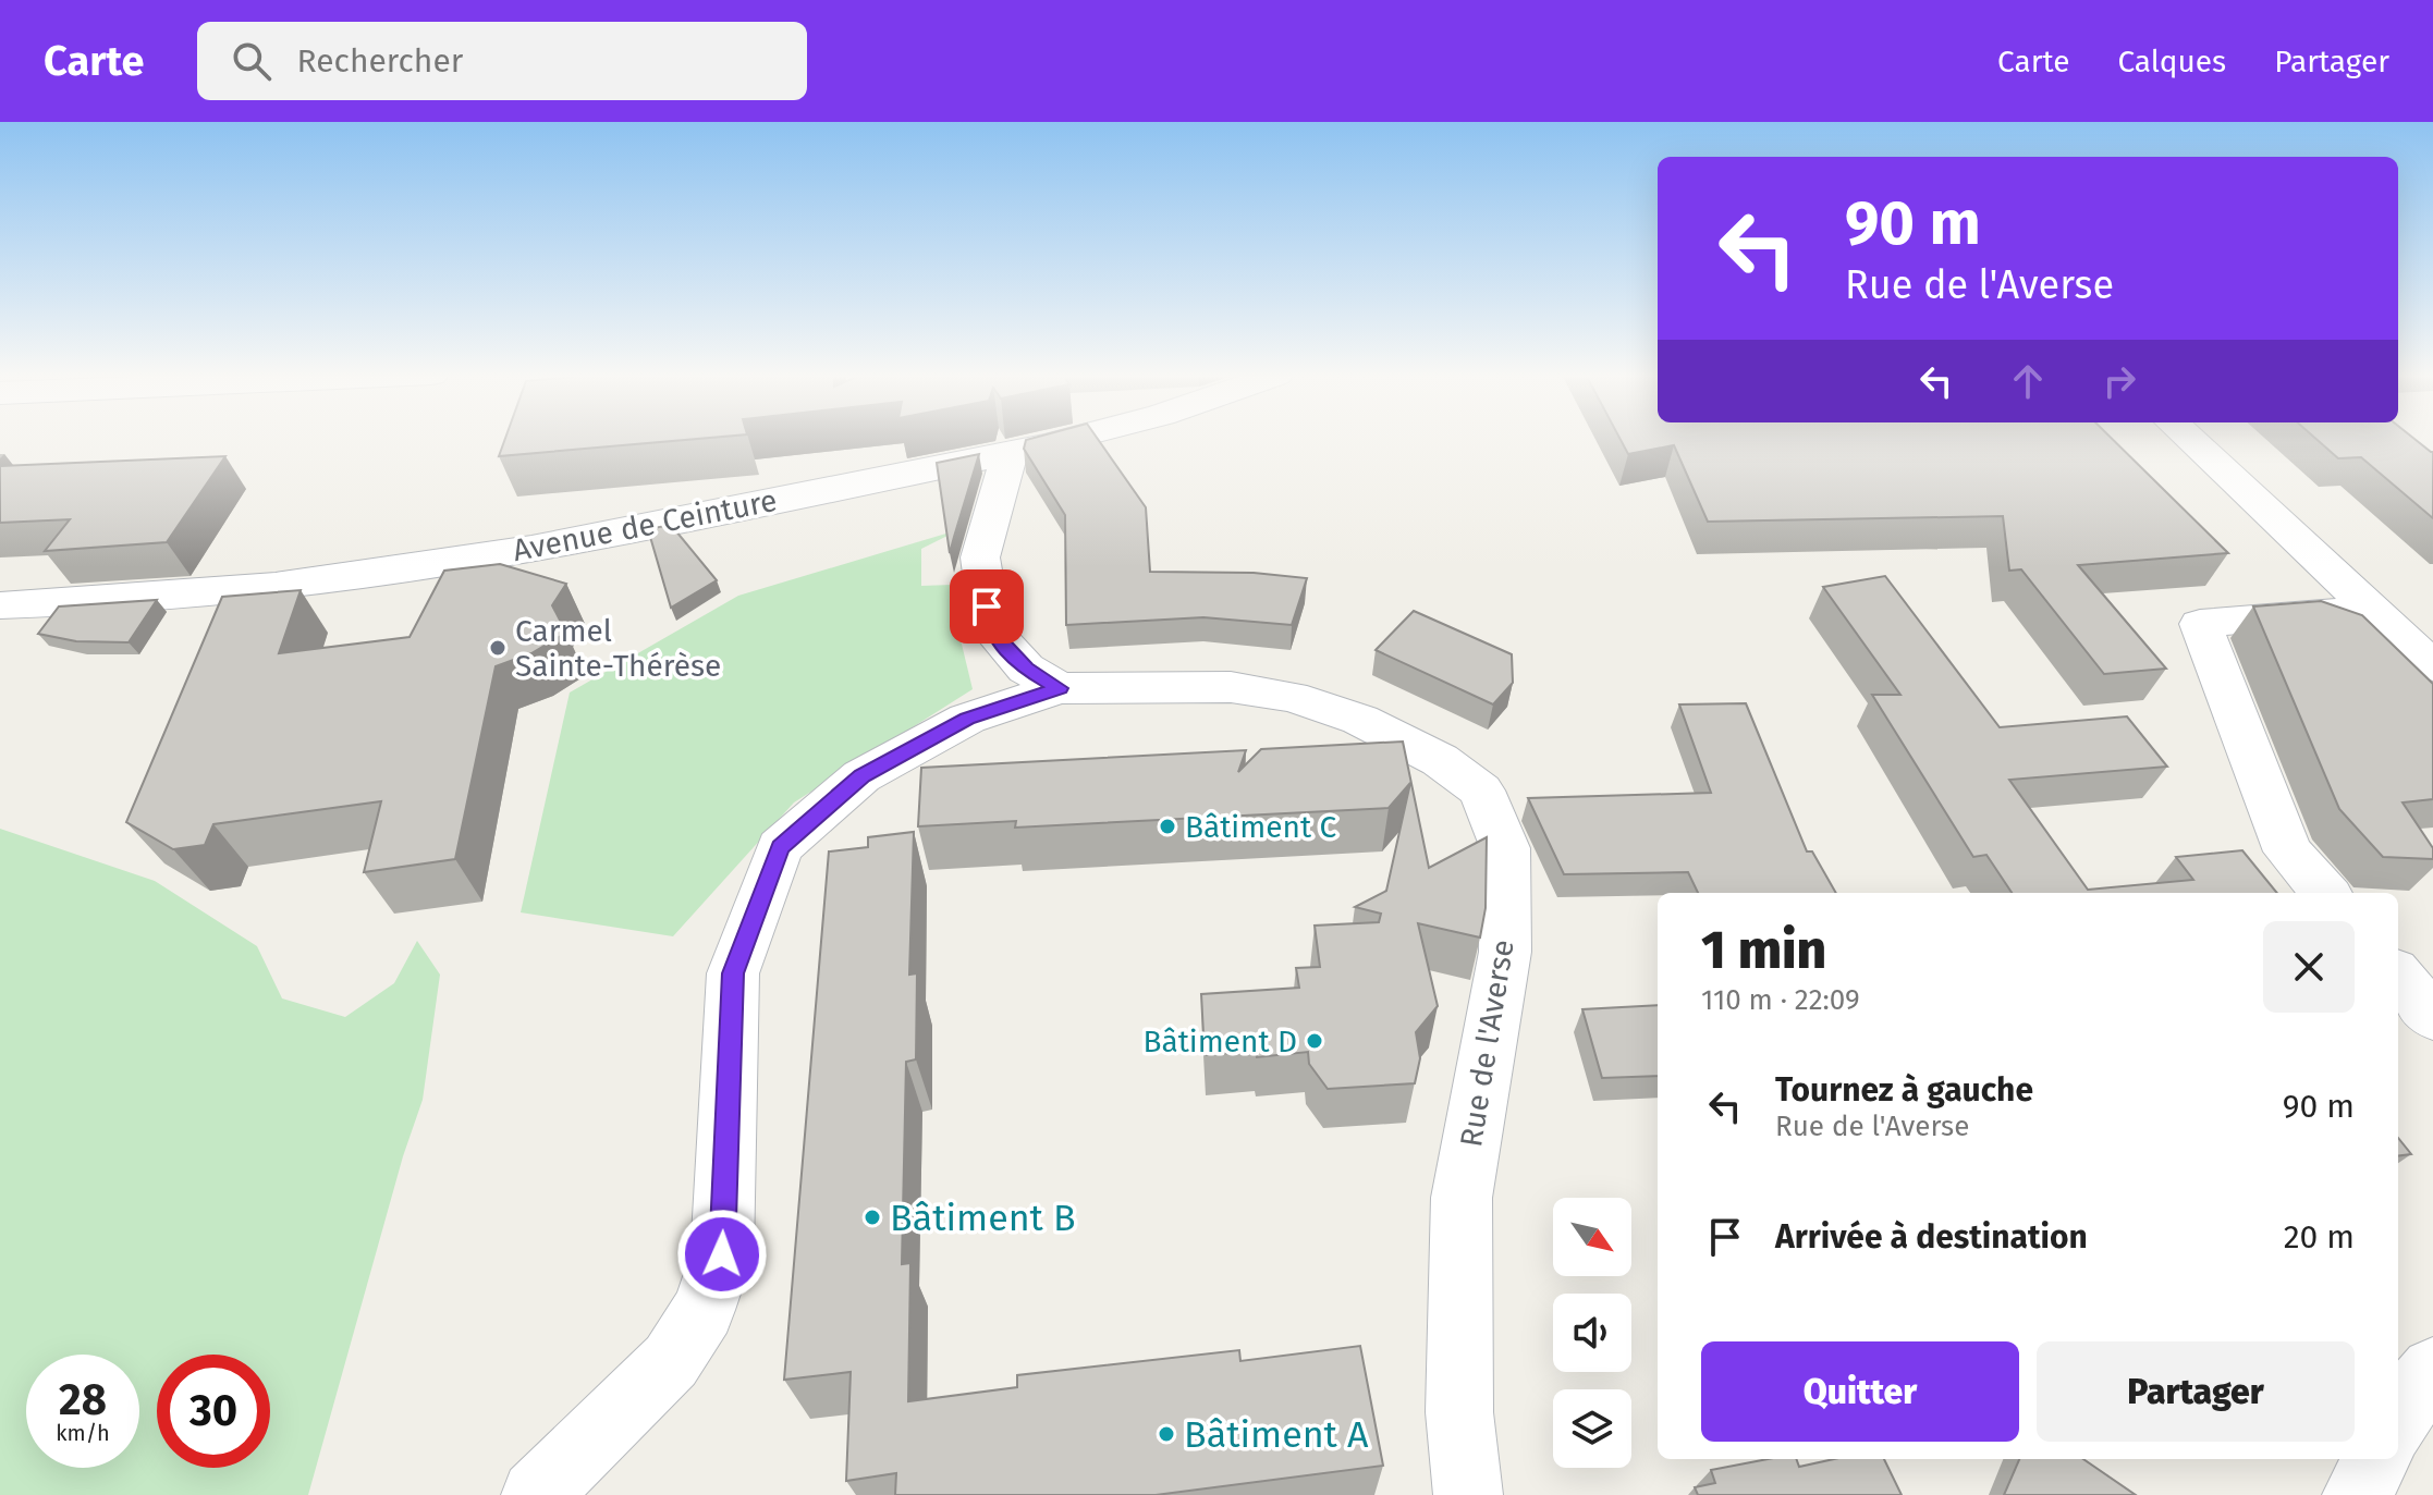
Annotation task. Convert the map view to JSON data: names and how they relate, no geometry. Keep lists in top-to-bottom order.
{
  "streets": {
    "street": ["Avenue de Ceinture", "Rue de l'Averse"]
  },
  "places": [
    "Carmel Sainte-Thérèse",
    "Bâtiment C",
    "Bâtiment D",
    "Bâtiment B",
    "Bâtiment A"
  ],
  "north": "bottom right",
  "page": {
    "header": "Carte",
    "search": "Rechercher",
    "nav": ["Carte", "Calques", "Partager"],
    "turn": ["90 m", "Rue de l'Averse"],
    "heading": ["1 min", "110 m · 22:09"],
    "list": [
      {
        "name": "Tournez à gauche",
        "note": "Rue de l'Averse",
        "value": "90 m"
      },
      {
        "name": "Arrivée à destination",
        "value": "20 m"
      }
    ],
    "buttons": ["Quitter", "Partager"],
    "speed": "28 km/h",
    "limit": "30"
  }
}
